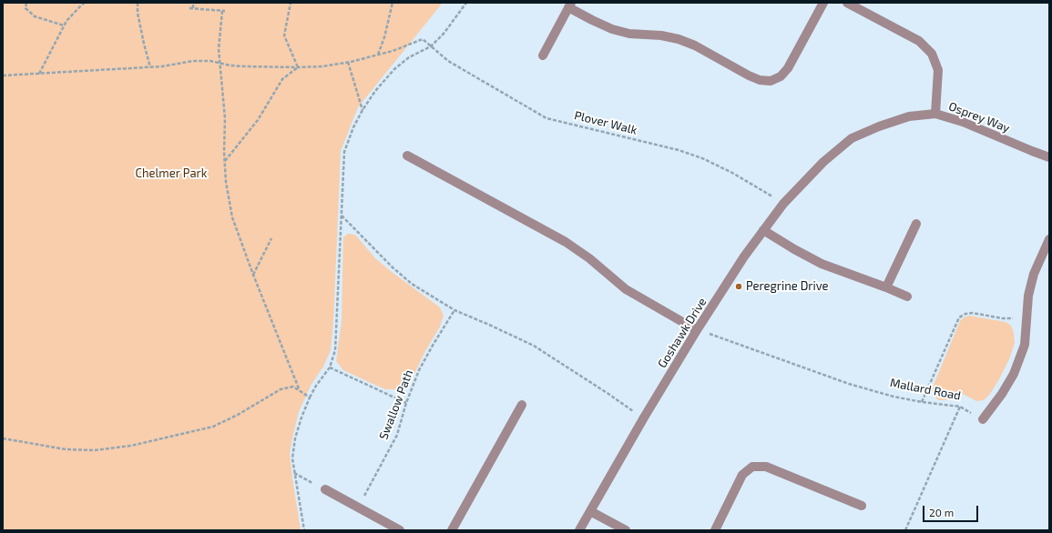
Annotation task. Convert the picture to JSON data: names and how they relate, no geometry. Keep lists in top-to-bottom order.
{
  "streets": {
    "street": ["Osprey Way", "Goshawk Drive"],
    "path": ["Plover Walk", "Mallard Road", "Swallow Path"]
  },
  "crossings": [
    ["Osprey Way", "Goshawk Drive"],
    ["Plover Walk", "Goshawk Drive"],
    ["Goshawk Drive", "Mallard Road"]
  ],
  "parks": ["Chelmer Park"],
  "places": ["Peregrine Drive"],
  "scale_bar": "20 m"
}
